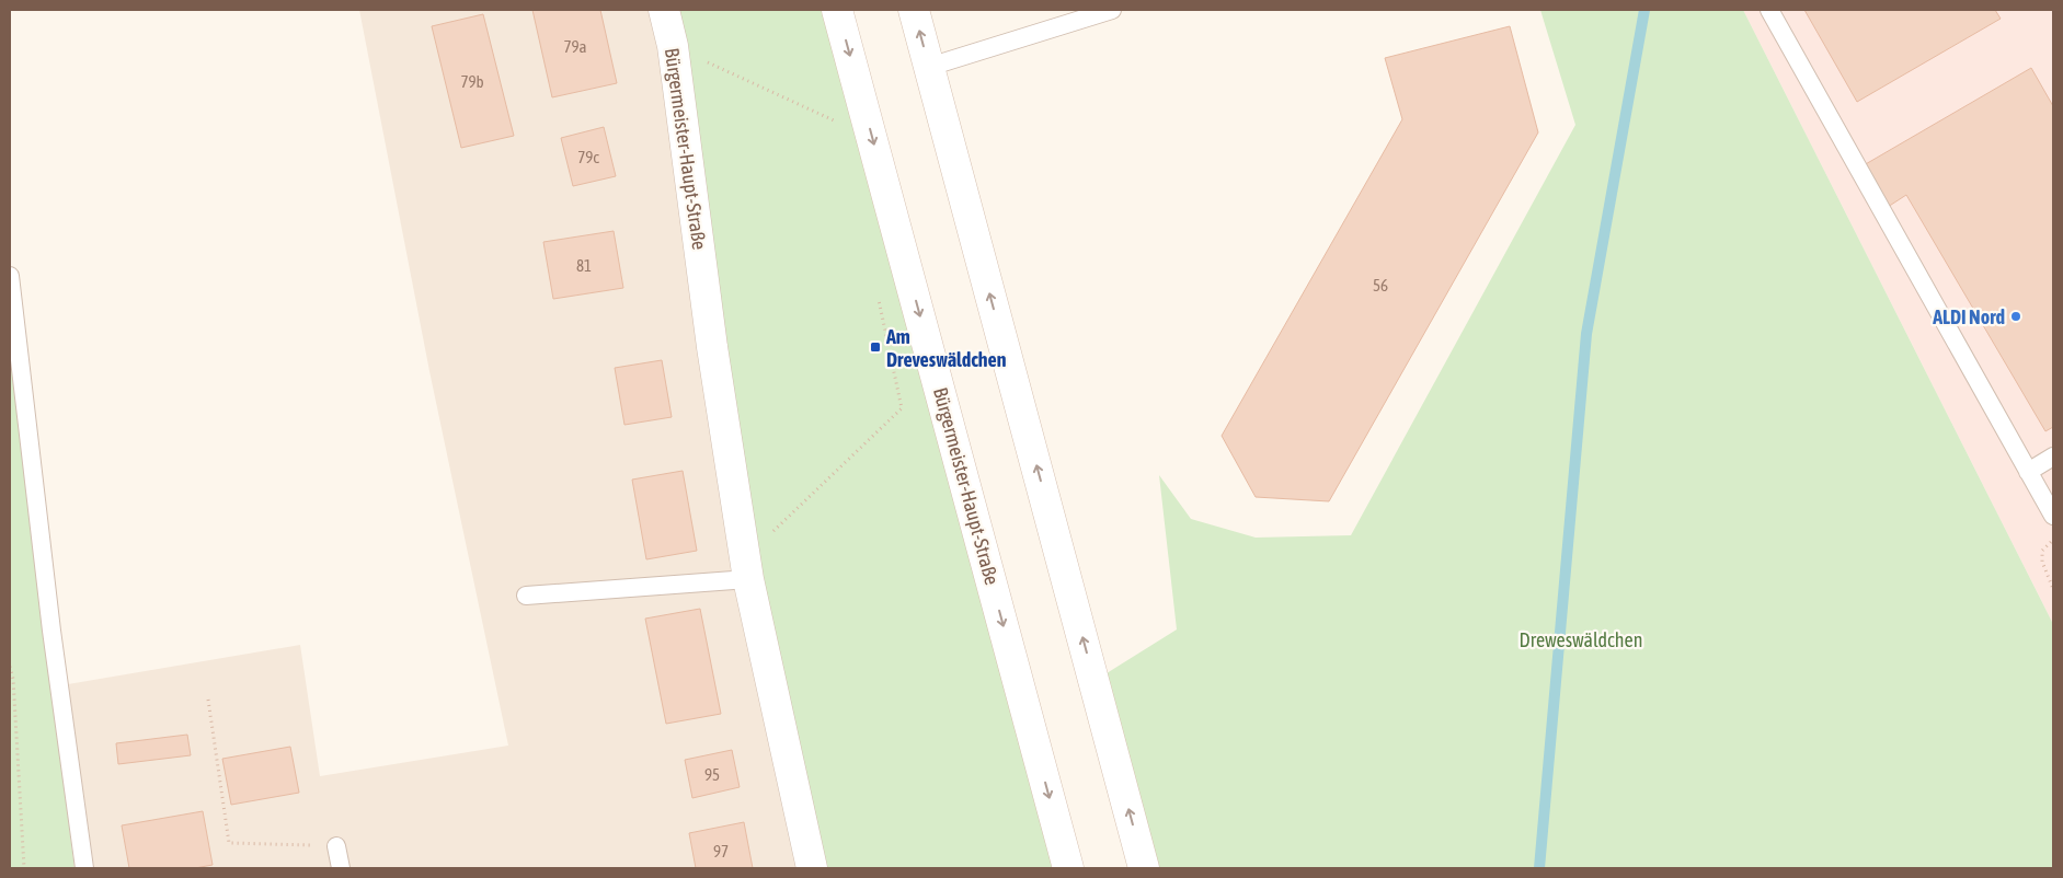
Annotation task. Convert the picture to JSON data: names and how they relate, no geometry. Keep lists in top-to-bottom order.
{
  "streets": {
    "street": ["Bürgermeister-Haupt-Straße"]
  },
  "parks": ["Dreweswäldchen"],
  "places": {
    "other": ["ALDI Nord"],
    "transit": ["Am Dreveswäldchen"]
  },
  "house_numbers": [
    "79a",
    "79b",
    "79c",
    "81",
    "56",
    "95",
    "97"
  ]
}
